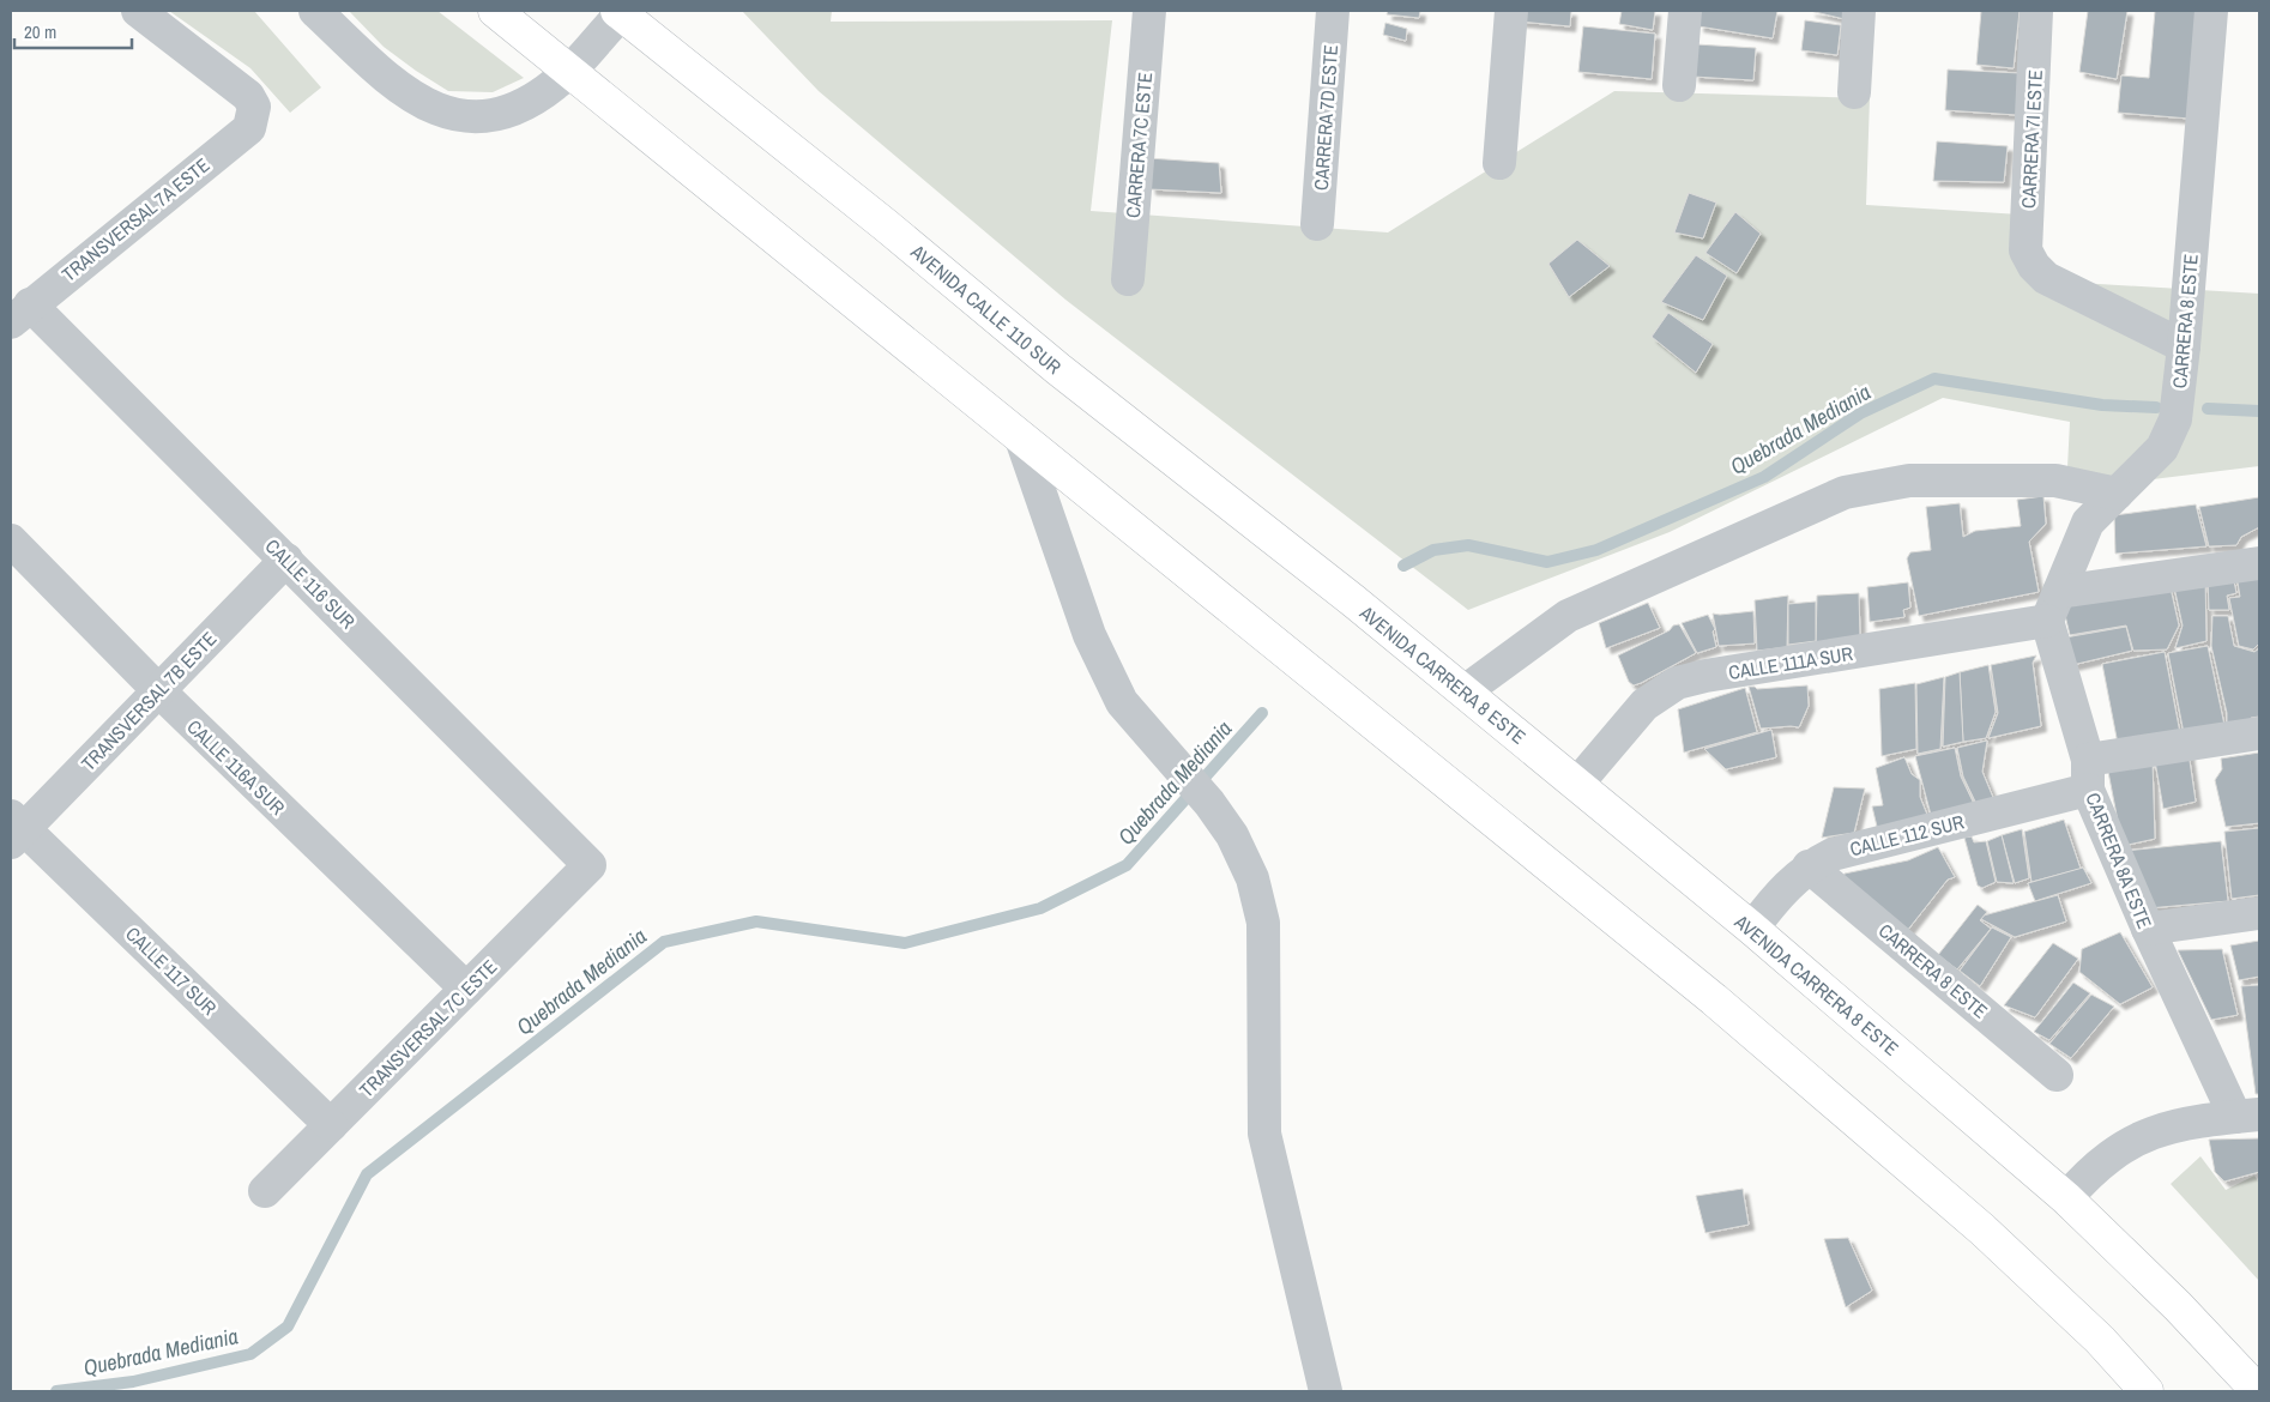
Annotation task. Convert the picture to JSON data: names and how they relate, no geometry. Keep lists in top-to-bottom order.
{
  "streets": {
    "highway": ["AVENIDA CALLE 110 SUR", "AVENIDA CARRERA 8 ESTE"],
    "street": [
      "CARRERA 7D ESTE",
      "CARRERA 7I ESTE",
      "CARRERA 7C ESTE",
      "TRANSVERSAL 7A ESTE",
      "CARRERA 8 ESTE",
      "CALLE 116 SUR",
      "CALLE 111A SUR",
      "TRANSVERSAL 7B ESTE",
      "CALLE 116A SUR",
      "CALLE 112 SUR",
      "CARRERA 8A ESTE",
      "CALLE 117 SUR",
      "TRANSVERSAL 7C ESTE"
    ]
  },
  "crossings": [
    ["CARRERA 7I ESTE", "CARRERA 8 ESTE"],
    ["TRANSVERSAL 7A ESTE", "CALLE 116 SUR"],
    ["AVENIDA CALLE 110 SUR", "AVENIDA CARRERA 8 ESTE"],
    ["CARRERA 8 ESTE", "CALLE 111A SUR"],
    ["CARRERA 8 ESTE", "CALLE 112 SUR"],
    ["CARRERA 8 ESTE", "CARRERA 8A ESTE"],
    ["CALLE 116 SUR", "TRANSVERSAL 7B ESTE"],
    ["CALLE 116 SUR", "TRANSVERSAL 7C ESTE"],
    ["CALLE 111A SUR", "AVENIDA CARRERA 8 ESTE"],
    ["CALLE 111A SUR", "CARRERA 8A ESTE"],
    ["AVENIDA CARRERA 8 ESTE", "CALLE 112 SUR"],
    ["TRANSVERSAL 7B ESTE", "CALLE 116A SUR"],
    ["TRANSVERSAL 7B ESTE", "CALLE 117 SUR"],
    ["CALLE 116A SUR", "TRANSVERSAL 7C ESTE"],
    ["CALLE 112 SUR", "CARRERA 8A ESTE"],
    ["CALLE 117 SUR", "TRANSVERSAL 7C ESTE"]
  ],
  "water": ["Quebrada Mediania"],
  "scale_bar": "20 m"
}
